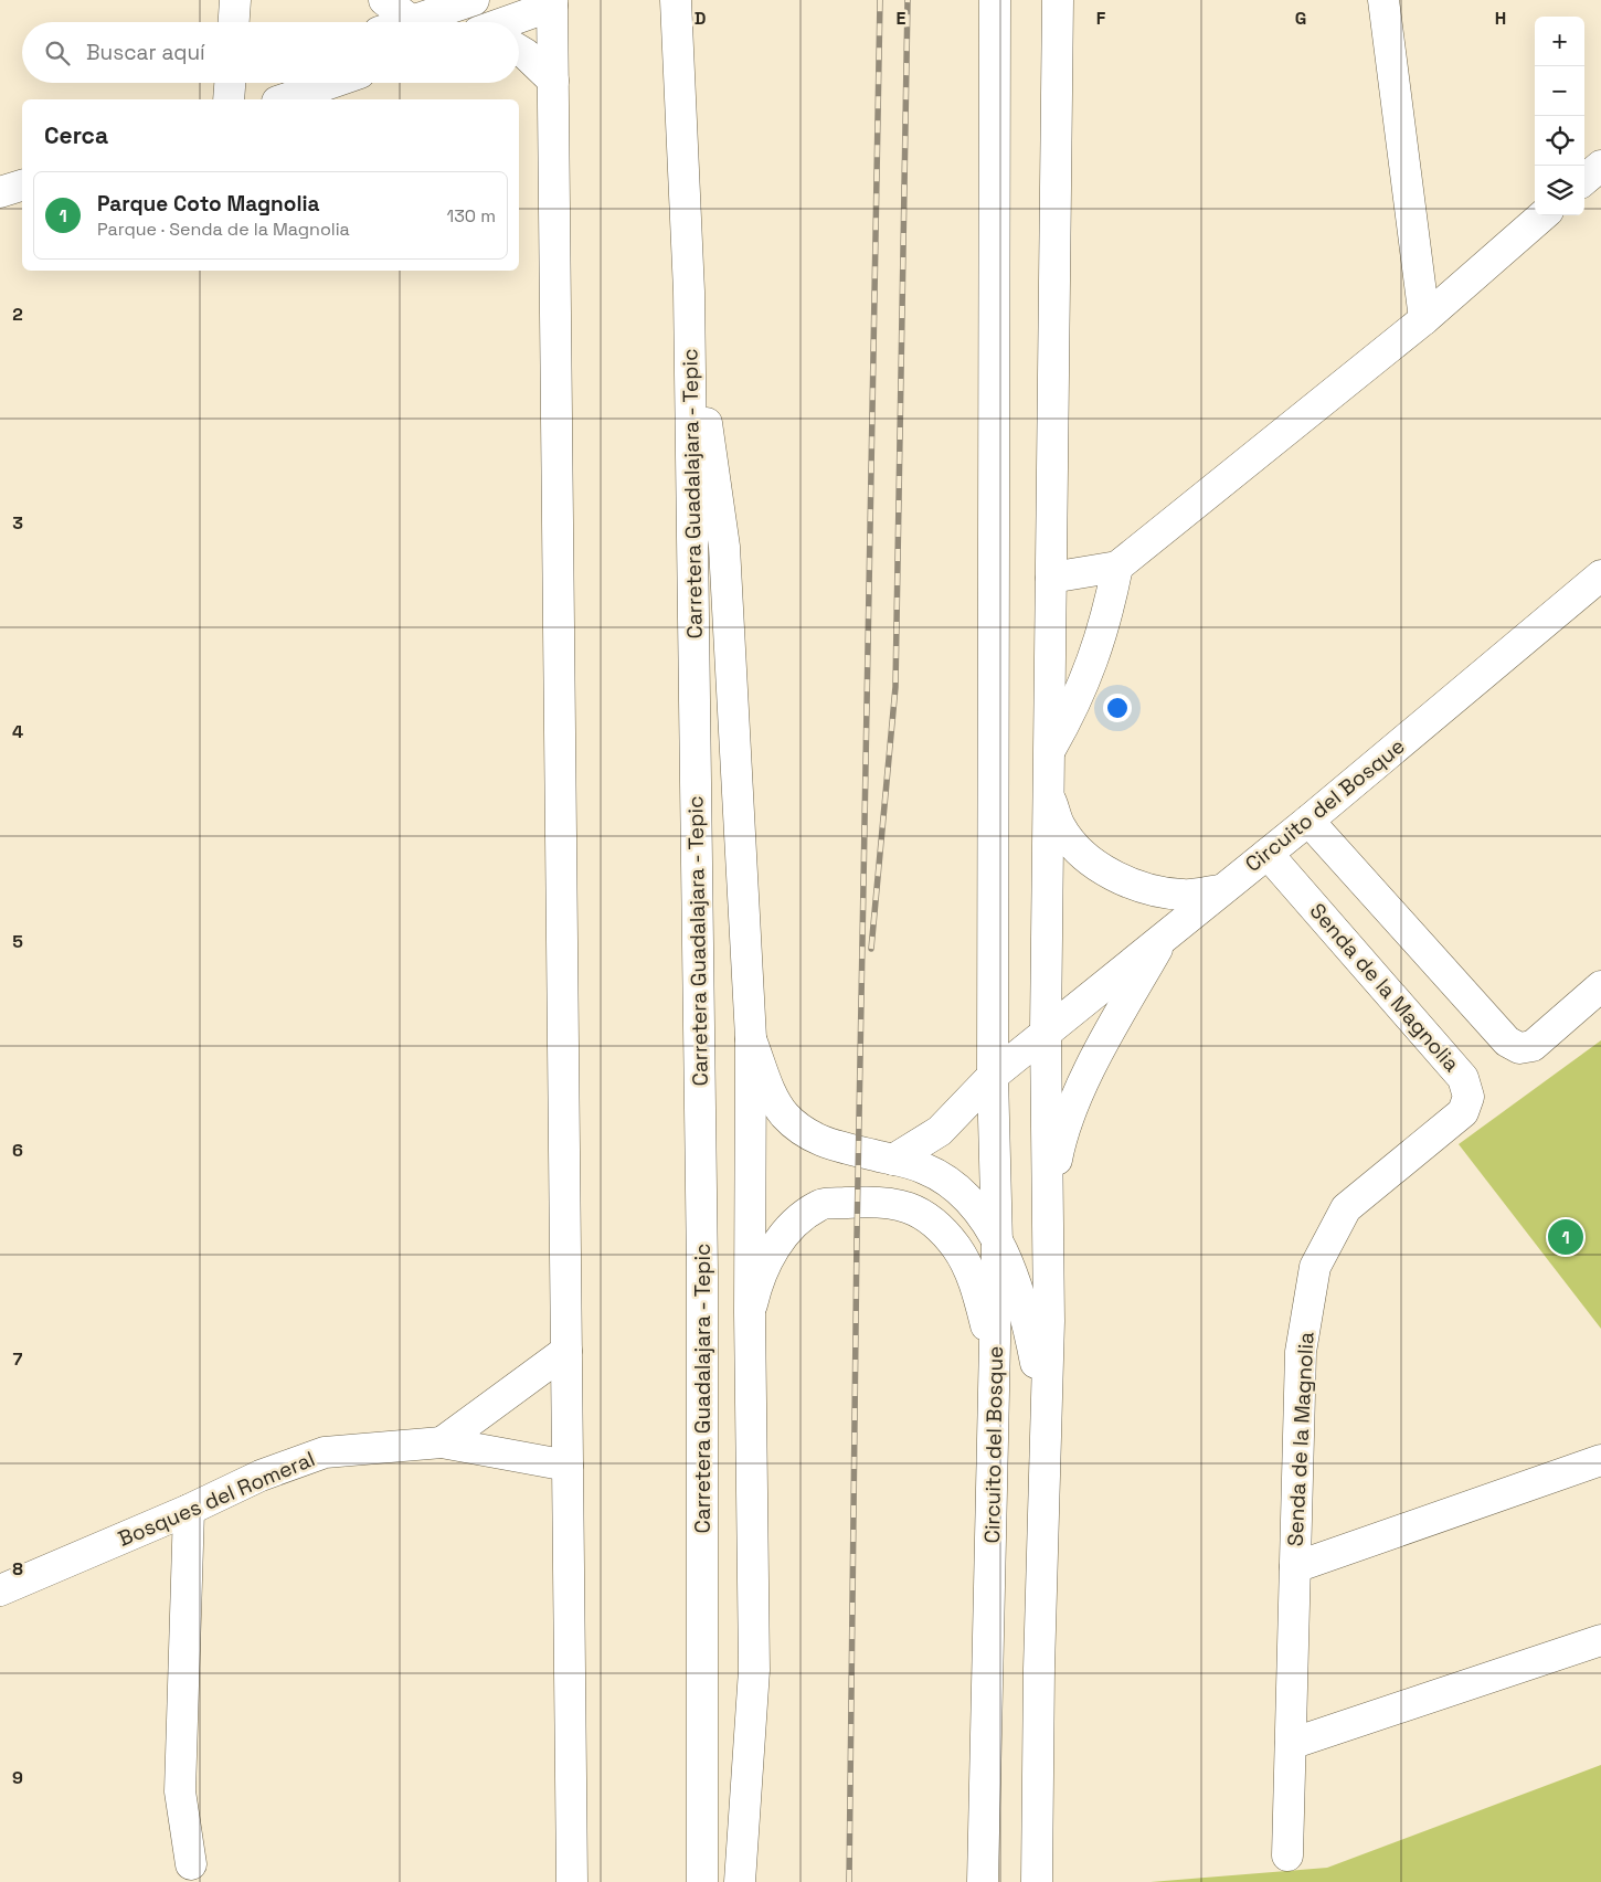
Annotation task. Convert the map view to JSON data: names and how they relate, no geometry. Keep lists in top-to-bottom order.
{
  "streets": {
    "main road": [
      "Carretera Guadalajara - Tepic",
      "Circuito del Bosque",
      "Senda de la Magnolia",
      "Bosques del Romeral"
    ]
  },
  "crossings": [
    ["Circuito del Bosque", "Senda de la Magnolia"]
  ],
  "page": {
    "map_buttons": ["+", "−"],
    "search": "Buscar aquí",
    "heading": "Cerca",
    "list": [
      {
        "mark": "1",
        "name": "Parque Coto Magnolia",
        "note": "Parque · Senda de la Magnolia",
        "value": "130 m"
      }
    ],
    "pins": "1"
  },
  "grid": {
    "columns": [
      "D",
      "E",
      "F",
      "G",
      "H"
    ],
    "rows": [
      "2",
      "3",
      "4",
      "5",
      "6",
      "7",
      "8",
      "9"
    ]
  }
}
